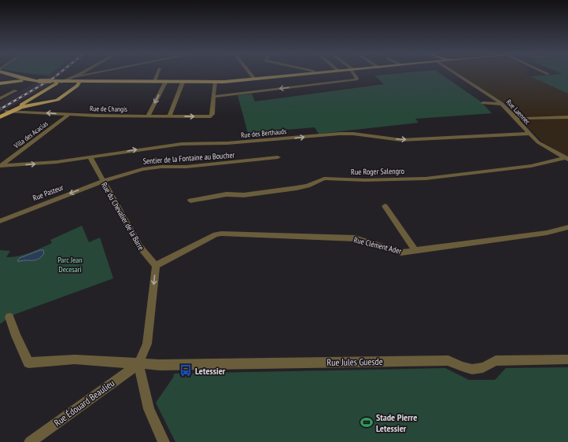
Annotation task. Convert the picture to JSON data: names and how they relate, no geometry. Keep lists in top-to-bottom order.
{
  "streets": {
    "street": [
      "Rue de Changis",
      "Rue Laennec",
      "Rue des Berthauds",
      "Villa des Acacias",
      "Sentier de la Fontaine au Boucher",
      "Rue Roger Salengro",
      "Rue Pasteur",
      "Rue du Chevalier de la Barre",
      "Rue Clément Ader",
      "Rue Jules Guesde",
      "Rue Édouard Beaulieu"
    ]
  },
  "crossings": [
    ["Rue de Changis", "Villa des Acacias"],
    ["Rue Laennec", "Rue des Berthauds"],
    ["Rue Laennec", "Rue Roger Salengro"],
    ["Rue des Berthauds", "Villa des Acacias"],
    ["Rue des Berthauds", "Rue du Chevalier de la Barre"],
    ["Sentier de la Fontaine au Boucher", "Rue Pasteur"],
    ["Sentier de la Fontaine au Boucher", "Rue du Chevalier de la Barre"],
    ["Rue Pasteur", "Rue du Chevalier de la Barre"],
    ["Rue du Chevalier de la Barre", "Rue Clément Ader"],
    ["Rue Jules Guesde", "Rue Édouard Beaulieu"]
  ],
  "one_way": ["Rue Pasteur"],
  "parks": ["Parc Jean Decesari"],
  "places": {
    "bus stop": ["Letessier"],
    "sports": ["Stade Pierre Letessier"]
  }
}
